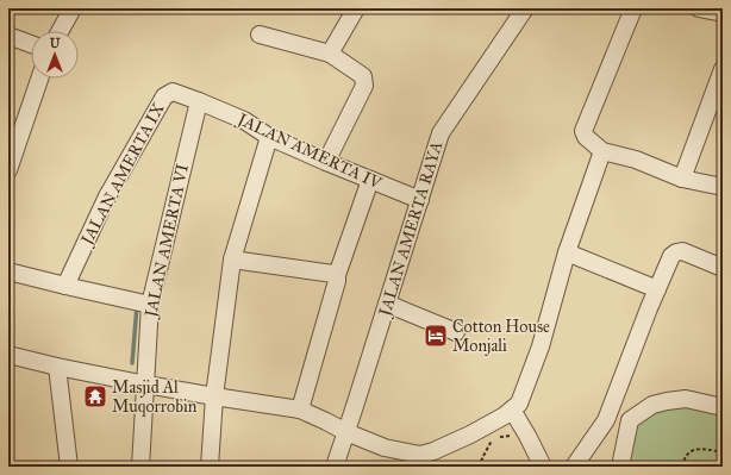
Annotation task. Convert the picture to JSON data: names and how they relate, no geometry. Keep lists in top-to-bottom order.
{
  "streets": {
    "street": [
      "JALAN AMERTA IV",
      "JALAN AMERTA IX",
      "JALAN AMERTA RAYA",
      "JALAN AMERTA VI"
    ]
  },
  "crossings": [
    ["JALAN AMERTA IV", "JALAN AMERTA IX"],
    ["JALAN AMERTA IV", "JALAN AMERTA RAYA"],
    ["JALAN AMERTA IV", "JALAN AMERTA VI"],
    ["JALAN AMERTA IX", "JALAN AMERTA VI"]
  ],
  "places": {
    "hotel": ["Cotton House Monjali"],
    "temple": ["Masjid Al Muqorrobin"]
  },
  "north": "top"
}
